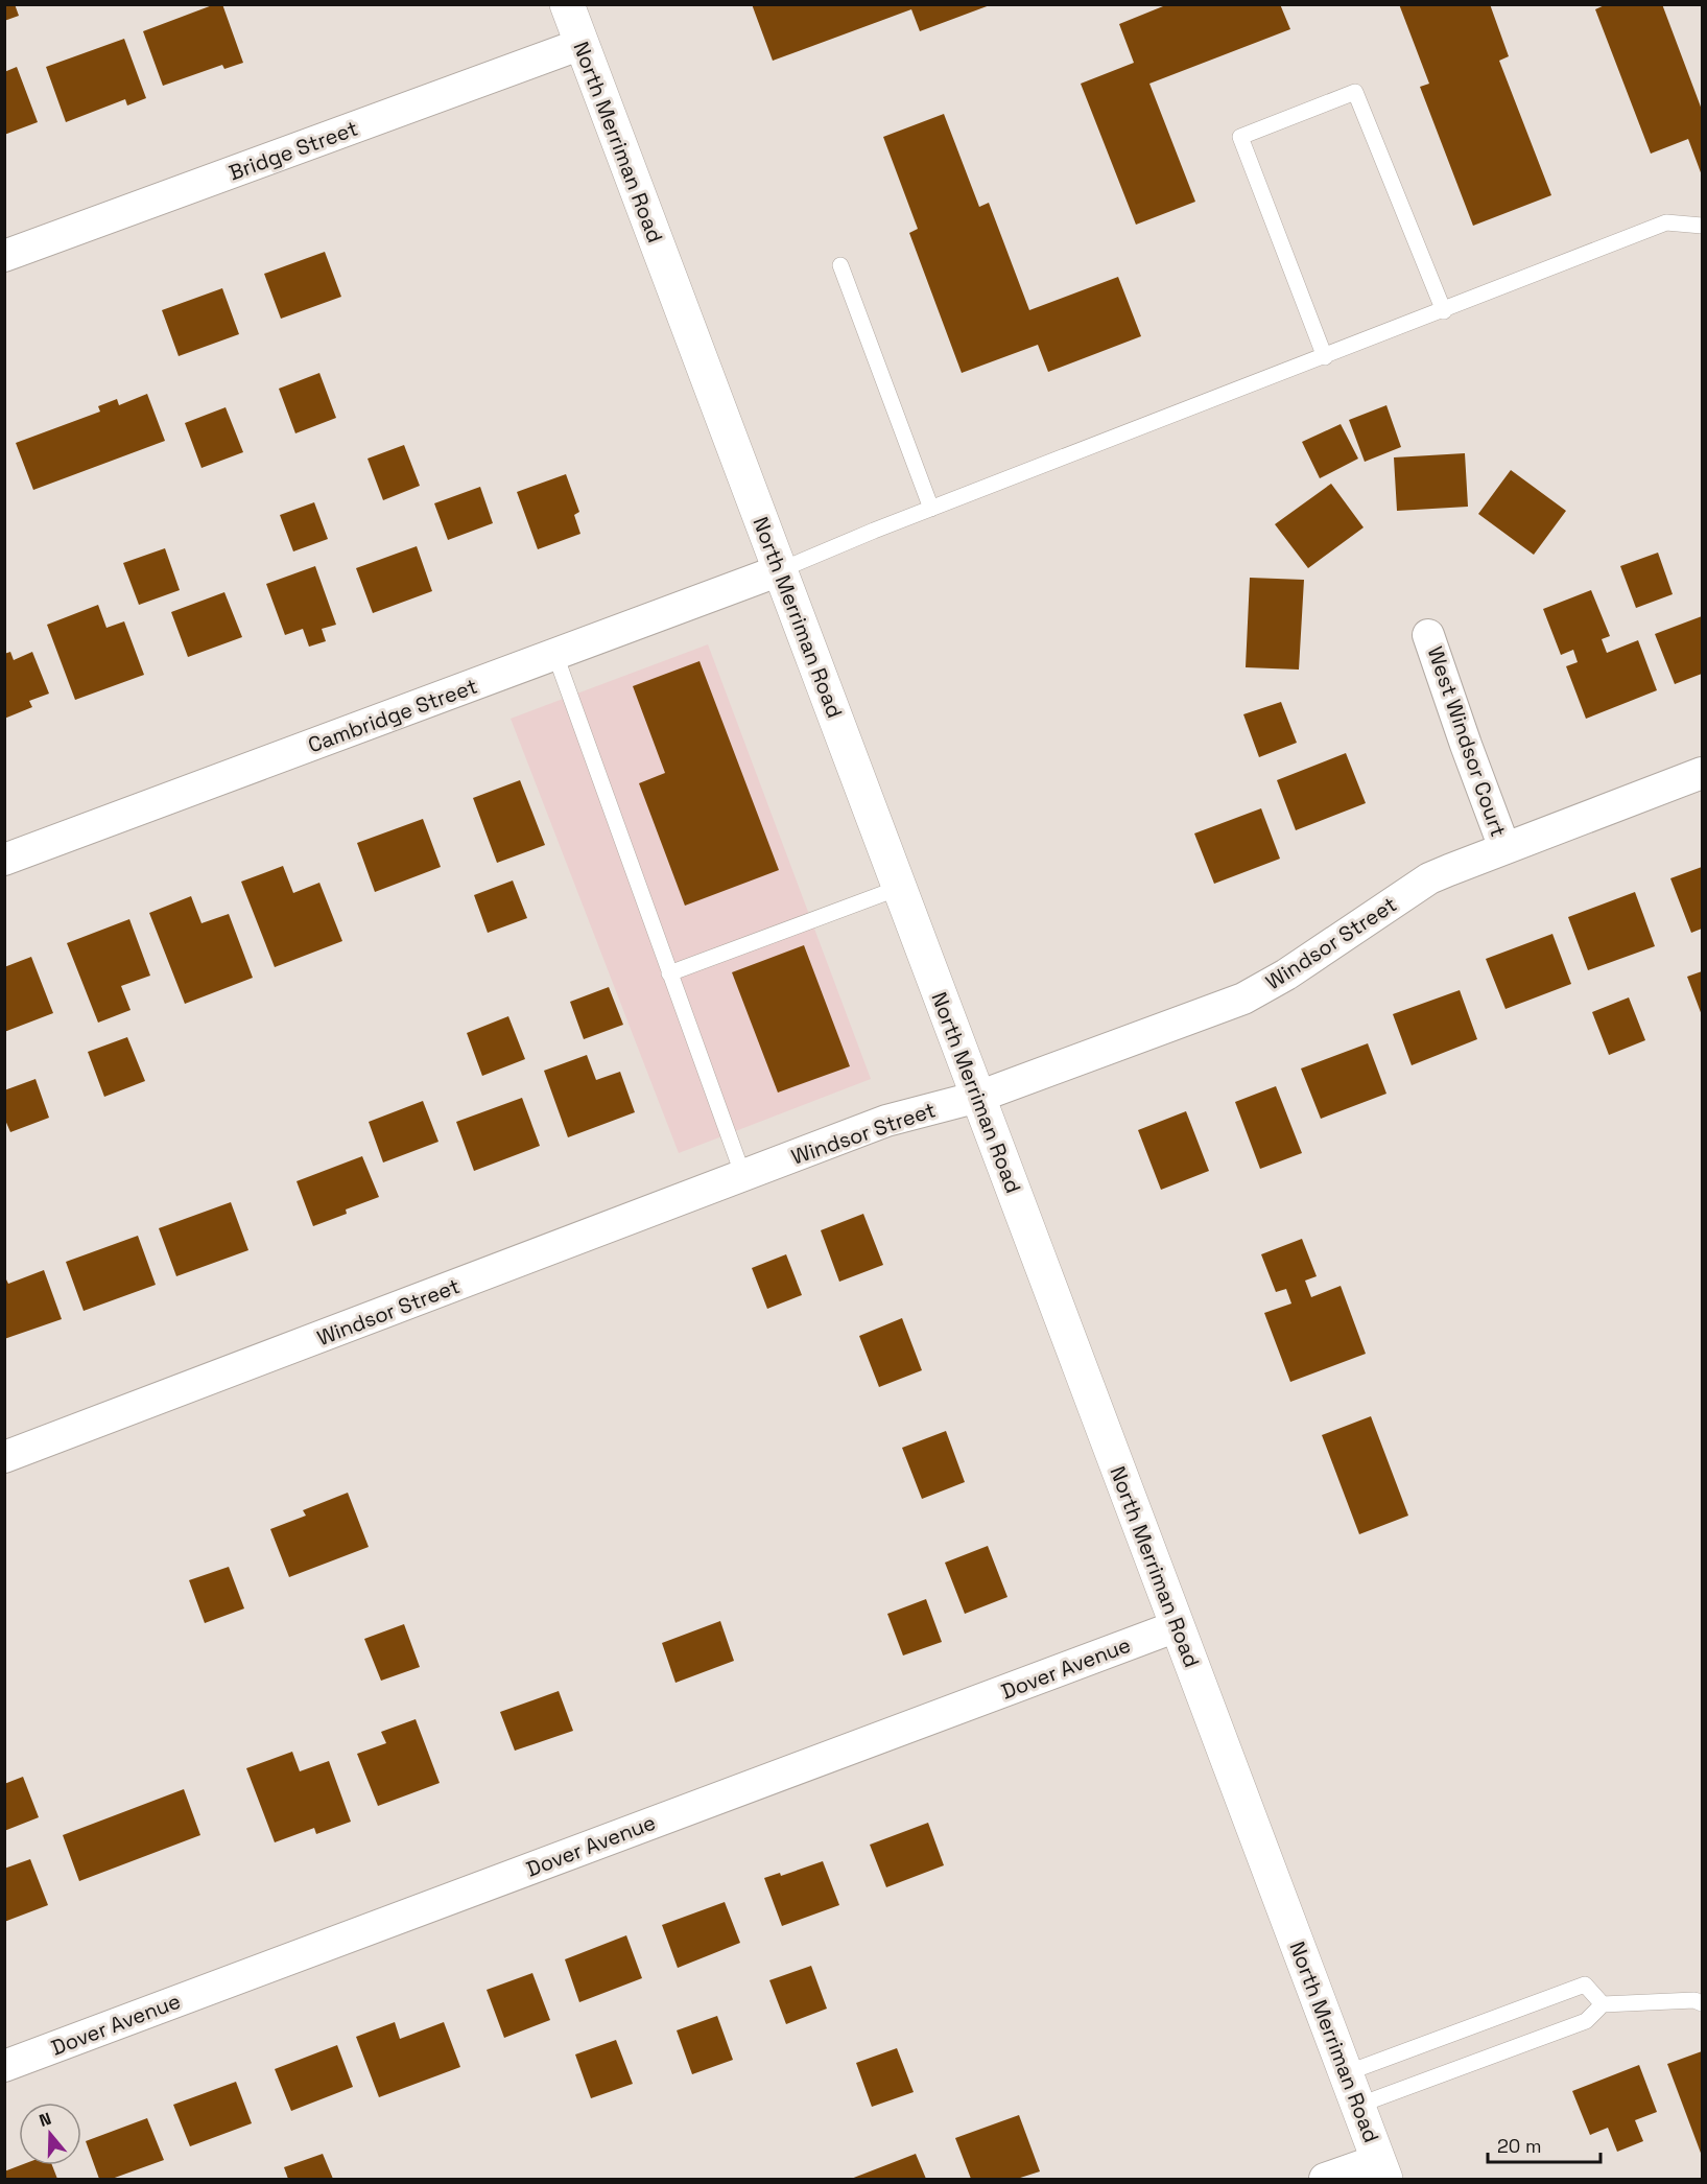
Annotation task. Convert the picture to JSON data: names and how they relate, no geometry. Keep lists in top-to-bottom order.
{
  "streets": {
    "main road": ["North Merriman Road"],
    "street": [
      "Bridge Street",
      "Cambridge Street",
      "West Windsor Court",
      "Windsor Street",
      "Dover Avenue"
    ]
  },
  "crossings": [
    ["North Merriman Road", "Bridge Street"],
    ["North Merriman Road", "Cambridge Street"],
    ["North Merriman Road", "Windsor Street"],
    ["North Merriman Road", "Dover Avenue"],
    ["West Windsor Court", "Windsor Street"]
  ],
  "scale_bar": "20 m",
  "north": "top"
}
